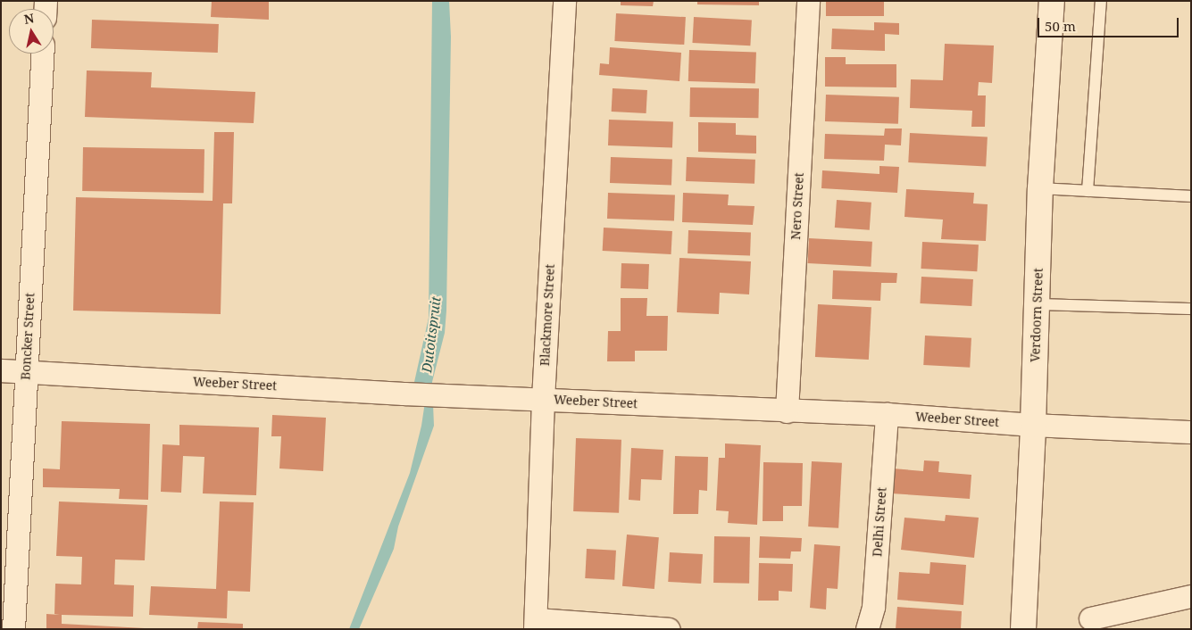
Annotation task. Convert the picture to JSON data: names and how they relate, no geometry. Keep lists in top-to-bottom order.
{
  "streets": {
    "street": [
      "Nero Street",
      "Blackmore Street",
      "Verdoorn Street",
      "Boncker Street",
      "Weeber Street",
      "Delhi Street"
    ]
  },
  "crossings": [
    ["Nero Street", "Weeber Street"],
    ["Blackmore Street", "Weeber Street"],
    ["Verdoorn Street", "Weeber Street"],
    ["Boncker Street", "Weeber Street"],
    ["Weeber Street", "Delhi Street"]
  ],
  "water": ["Dutoitspruit"],
  "scale_bar": "50 m",
  "north": "top"
}
